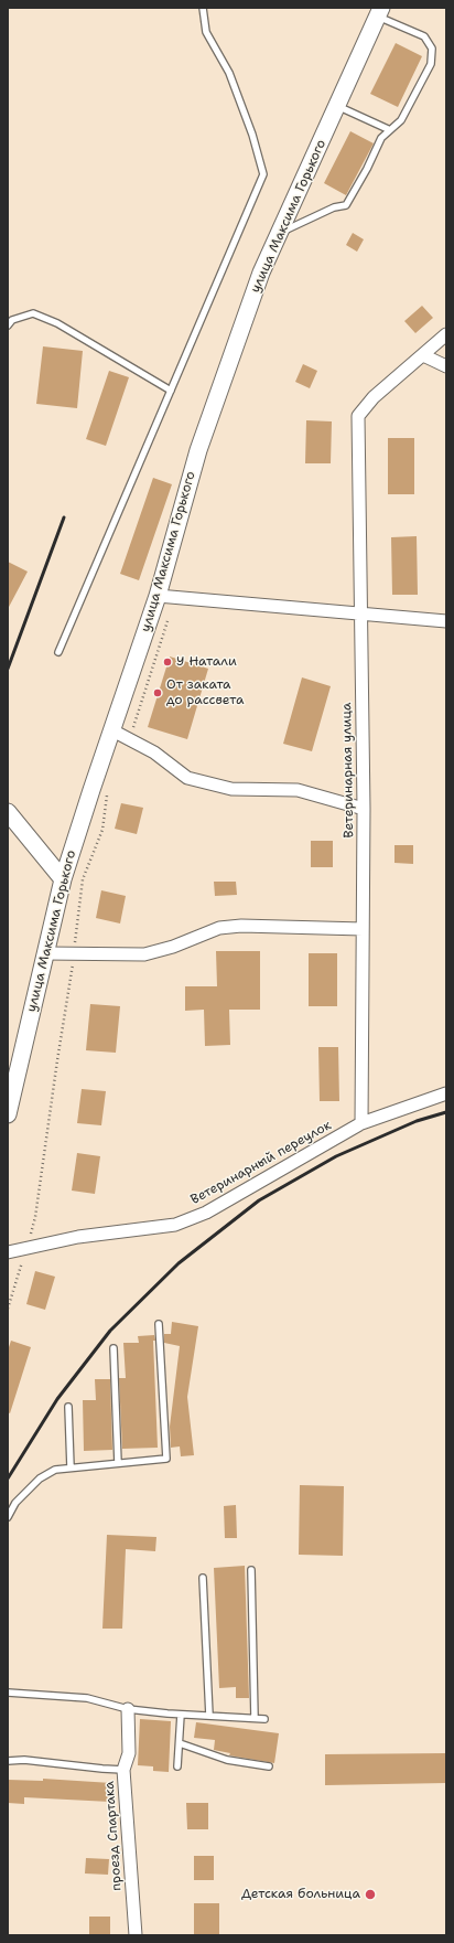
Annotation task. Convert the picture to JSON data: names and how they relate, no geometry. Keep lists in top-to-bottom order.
{
  "streets": {
    "street": [
      "улица Максима Горького",
      "Ветеринарная улица",
      "Ветеринарный переулок",
      "проезд Спартака"
    ]
  },
  "crossings": [
    ["Ветеринарная улица", "Ветеринарный переулок"]
  ],
  "places": ["У Натали", "От заката до рассвета", "Детская больница"]
}
